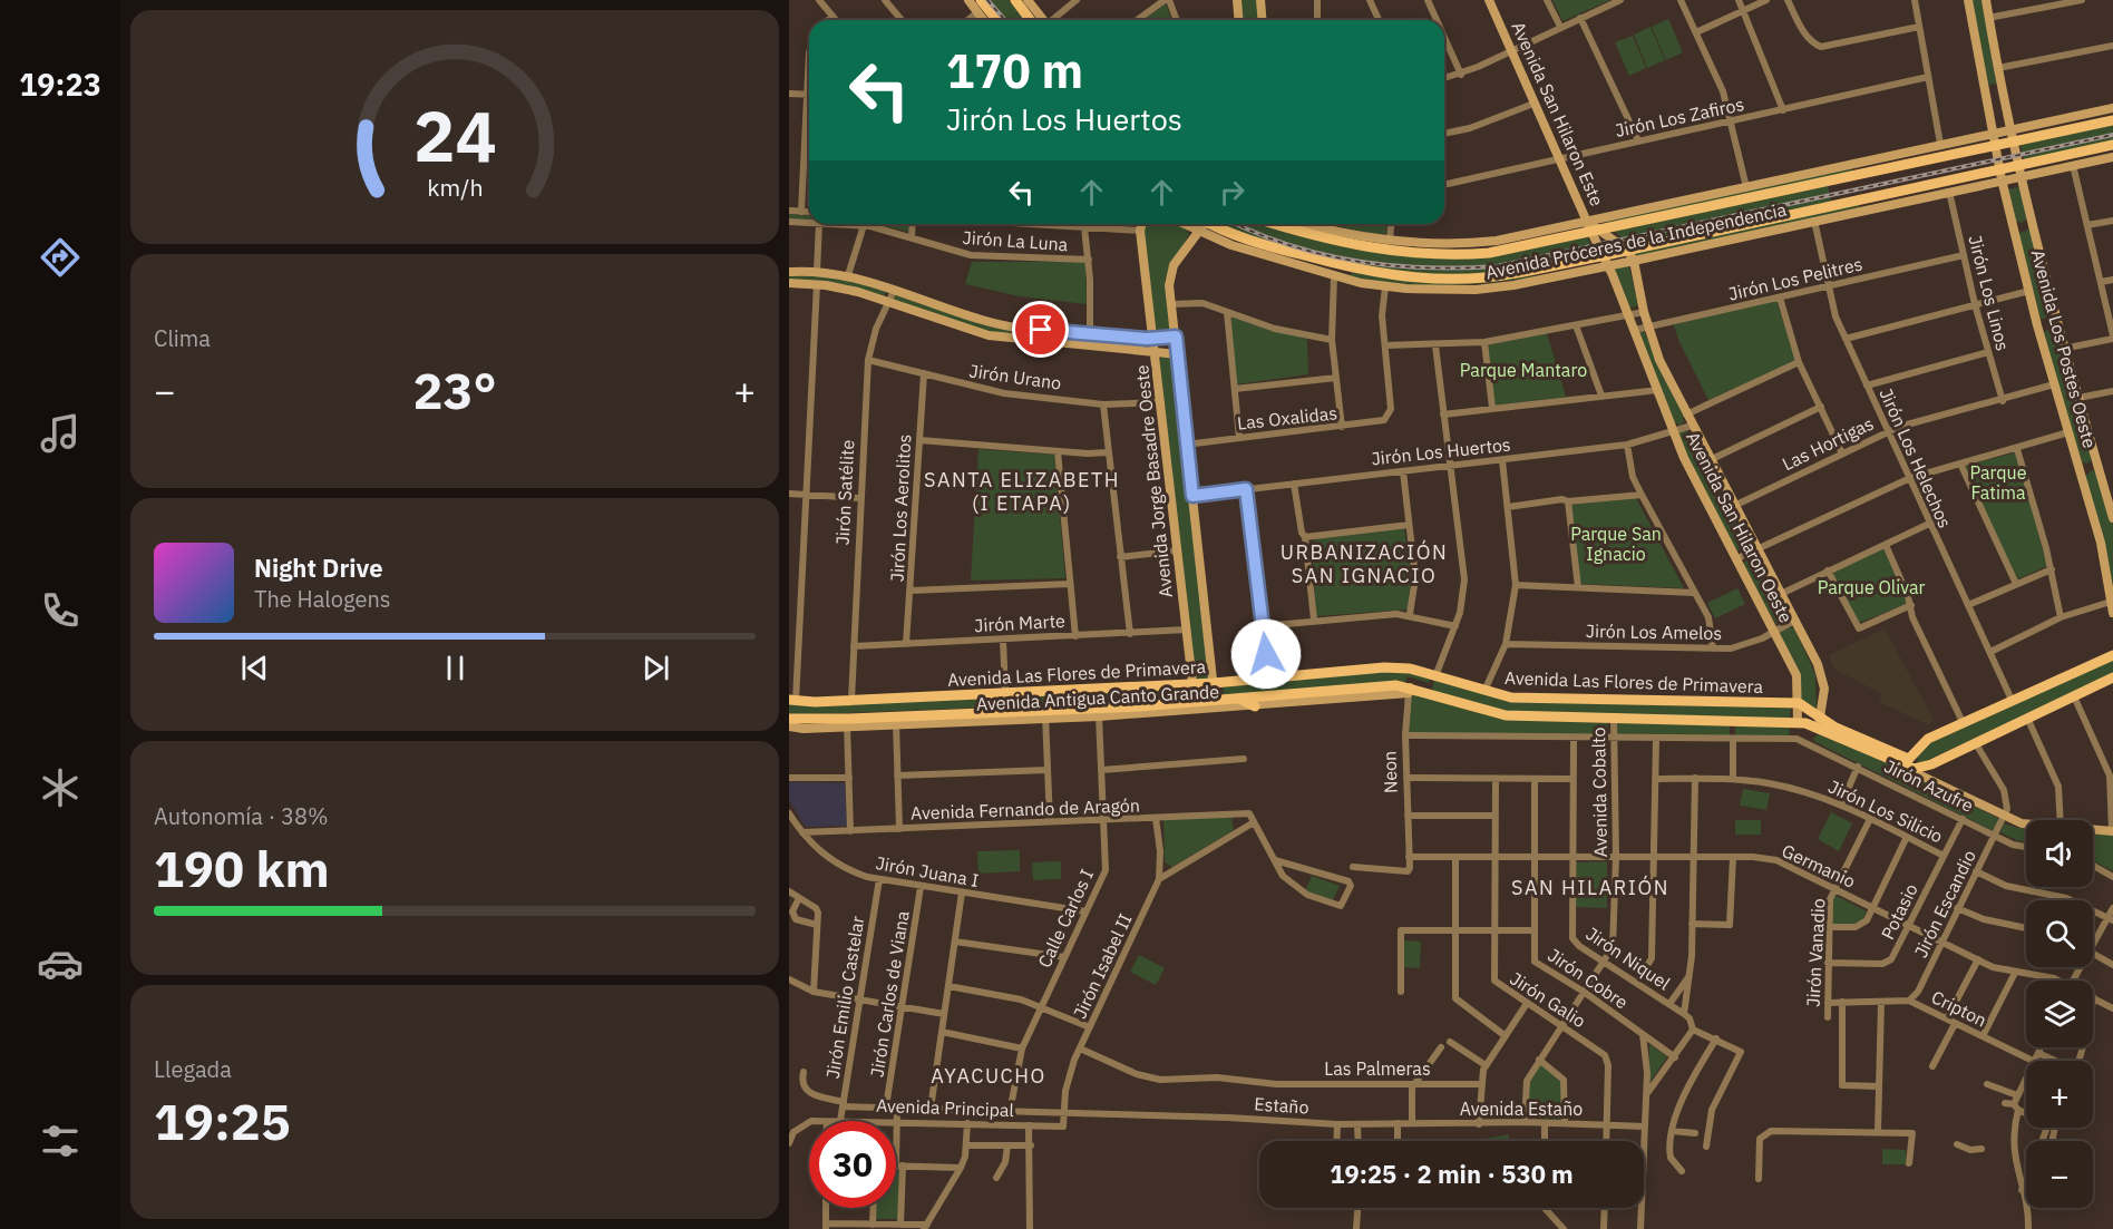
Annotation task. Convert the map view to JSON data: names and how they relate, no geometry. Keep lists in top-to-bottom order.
{
  "streets": {
    "main road": [
      "Avenida San Hilaron Este",
      "Avenida Próceres de la Independencia",
      "Avenida Los Postes Oeste",
      "Avenida Jorge Basadre Oeste",
      "Avenida San Hilaron Oeste",
      "Avenida Las Flores de Primavera",
      "Avenida Antigua Canto Grande"
    ],
    "street": [
      "Jirón Los Zafiros",
      "Jirón La Luna",
      "Jirón Los Pelitres",
      "Jirón Los Linos",
      "Jirón Urano",
      "Las Oxalidas",
      "Las Hortigas",
      "Jirón Los Huertos",
      "Jirón Los Helechos",
      "Jirón Satélite",
      "Jirón Los Aerolitos",
      "Jirón Marte",
      "Jirón Los Amelos",
      "Neon",
      "Jirón Azufre",
      "Avenida Cobalto",
      "Avenida Fernando de Aragón",
      "Jirón Los Silicio",
      "Germanio",
      "Jirón Juana I",
      "Jirón Escandio",
      "Potasio",
      "Calle Carlos I",
      "Jirón Vanadio",
      "Jirón Niquel",
      "Jirón Isabel II",
      "Jirón Cobre",
      "Jirón Carlos de Viana",
      "Jirón Emilio Castelar",
      "Jirón Galio",
      "Cripton",
      "Las Palmeras",
      "Estaño",
      "Avenida Principal",
      "Avenida Estaño"
    ]
  },
  "crossings": [
    ["Avenida San Hilaron Este", "Jirón Los Zafiros"],
    ["Avenida San Hilaron Este", "Avenida Próceres de la Independencia"],
    ["Avenida San Hilaron Este", "Avenida San Hilaron Oeste"],
    ["Avenida Próceres de la Independencia", "Jirón Los Linos"],
    ["Avenida Próceres de la Independencia", "Avenida Los Postes Oeste"],
    ["Avenida Próceres de la Independencia", "Jirón Los Helechos"],
    ["Avenida Próceres de la Independencia", "Avenida Jorge Basadre Oeste"],
    ["Avenida Próceres de la Independencia", "Avenida San Hilaron Oeste"],
    ["Jirón Los Pelitres", "Jirón Los Linos"],
    ["Jirón Los Pelitres", "Jirón Los Helechos"],
    ["Jirón Los Pelitres", "Avenida San Hilaron Oeste"],
    ["Jirón Los Linos", "Las Hortigas"],
    ["Avenida Los Postes Oeste", "Las Hortigas"],
    ["Jirón Urano", "Avenida Jorge Basadre Oeste"],
    ["Jirón Urano", "Jirón Satélite"],
    ["Jirón Urano", "Jirón Los Aerolitos"],
    ["Las Oxalidas", "Avenida Jorge Basadre Oeste"],
    ["Las Hortigas", "Jirón Los Helechos"],
    ["Las Hortigas", "Avenida San Hilaron Oeste"],
    ["Jirón Los Huertos", "Avenida Jorge Basadre Oeste"],
    ["Jirón Los Huertos", "Avenida San Hilaron Oeste"],
    ["Avenida Jorge Basadre Oeste", "Jirón Marte"],
    ["Avenida Jorge Basadre Oeste", "Avenida Las Flores de Primavera"],
    ["Jirón Satélite", "Jirón Marte"],
    ["Jirón Satélite", "Avenida Las Flores de Primavera"],
    ["Jirón Los Aerolitos", "Jirón Marte"],
    ["Avenida San Hilaron Oeste", "Jirón Los Amelos"],
    ["Avenida San Hilaron Oeste", "Avenida Las Flores de Primavera"],
    ["Avenida San Hilaron Oeste", "Jirón Azufre"],
    ["Avenida Las Flores de Primavera", "Avenida Antigua Canto Grande"],
    ["Avenida Las Flores de Primavera", "Neon"],
    ["Avenida Las Flores de Primavera", "Avenida Cobalto"],
    ["Avenida Las Flores de Primavera", "Calle Carlos I"],
    ["Avenida Antigua Canto Grande", "Neon"],
    ["Avenida Antigua Canto Grande", "Calle Carlos I"],
    ["Neon", "Jirón Azufre"],
    ["Neon", "Germanio"],
    ["Jirón Azufre", "Avenida Cobalto"],
    ["Jirón Azufre", "Jirón Escandio"],
    ["Jirón Azufre", "Potasio"],
    ["Jirón Azufre", "Jirón Niquel"],
    ["Avenida Cobalto", "Germanio"],
    ["Avenida Cobalto", "Jirón Niquel"],
    ["Avenida Cobalto", "Jirón Cobre"],
    ["Avenida Cobalto", "Jirón Galio"],
    ["Avenida Cobalto", "Avenida Estaño"],
    ["Avenida Fernando de Aragón", "Jirón Juana I"],
    ["Avenida Fernando de Aragón", "Calle Carlos I"],
    ["Avenida Fernando de Aragón", "Jirón Isabel II"],
    ["Jirón Los Silicio", "Potasio"],
    ["Jirón Los Silicio", "Jirón Vanadio"],
    ["Germanio", "Jirón Escandio"],
    ["Germanio", "Potasio"],
    ["Germanio", "Jirón Vanadio"],
    ["Germanio", "Jirón Niquel"],
    ["Germanio", "Jirón Cobre"],
    ["Germanio", "Jirón Galio"],
    ["Jirón Juana I", "Calle Carlos I"],
    ["Jirón Juana I", "Jirón Carlos de Viana"],
    ["Jirón Juana I", "Jirón Emilio Castelar"],
    ["Jirón Escandio", "Cripton"],
    ["Potasio", "Jirón Vanadio"],
    ["Calle Carlos I", "Avenida Principal"],
    ["Jirón Vanadio", "Cripton"],
    ["Jirón Isabel II", "Las Palmeras"],
    ["Jirón Isabel II", "Avenida Principal"],
    ["Jirón Carlos de Viana", "Avenida Principal"],
    ["Jirón Emilio Castelar", "Avenida Principal"],
    ["Jirón Galio", "Avenida Estaño"],
    ["Estaño", "Avenida Principal"],
    ["Estaño", "Avenida Estaño"]
  ],
  "districts": [
    "SANTA ELIZABETH (I ETAPA)",
    "URBANIZACIÓN SAN IGNACIO",
    "SAN HILARIÓN",
    "AYACUCHO"
  ],
  "parks": [
    "Parque Mantaro",
    "Parque Fatima",
    "Parque San Ignacio",
    "Parque Olivar"
  ],
  "page": {
    "tabs": "19:23",
    "turn": ["170 m", "Jirón Los Huertos"],
    "tile": [
      "Clima",
      ["Autonomía · 38%", "190 km"],
      ["Llegada", "19:25"]
    ],
    "heat": ["−", "23°", "+"],
    "song": ["Night Drive", "The Halogens"],
    "map_buttons": ["+", "−"],
    "limit": "30",
    "trip": "19:25 · 2 min · 530 m",
    "gauge": ["24", "km/h"]
  }
}
